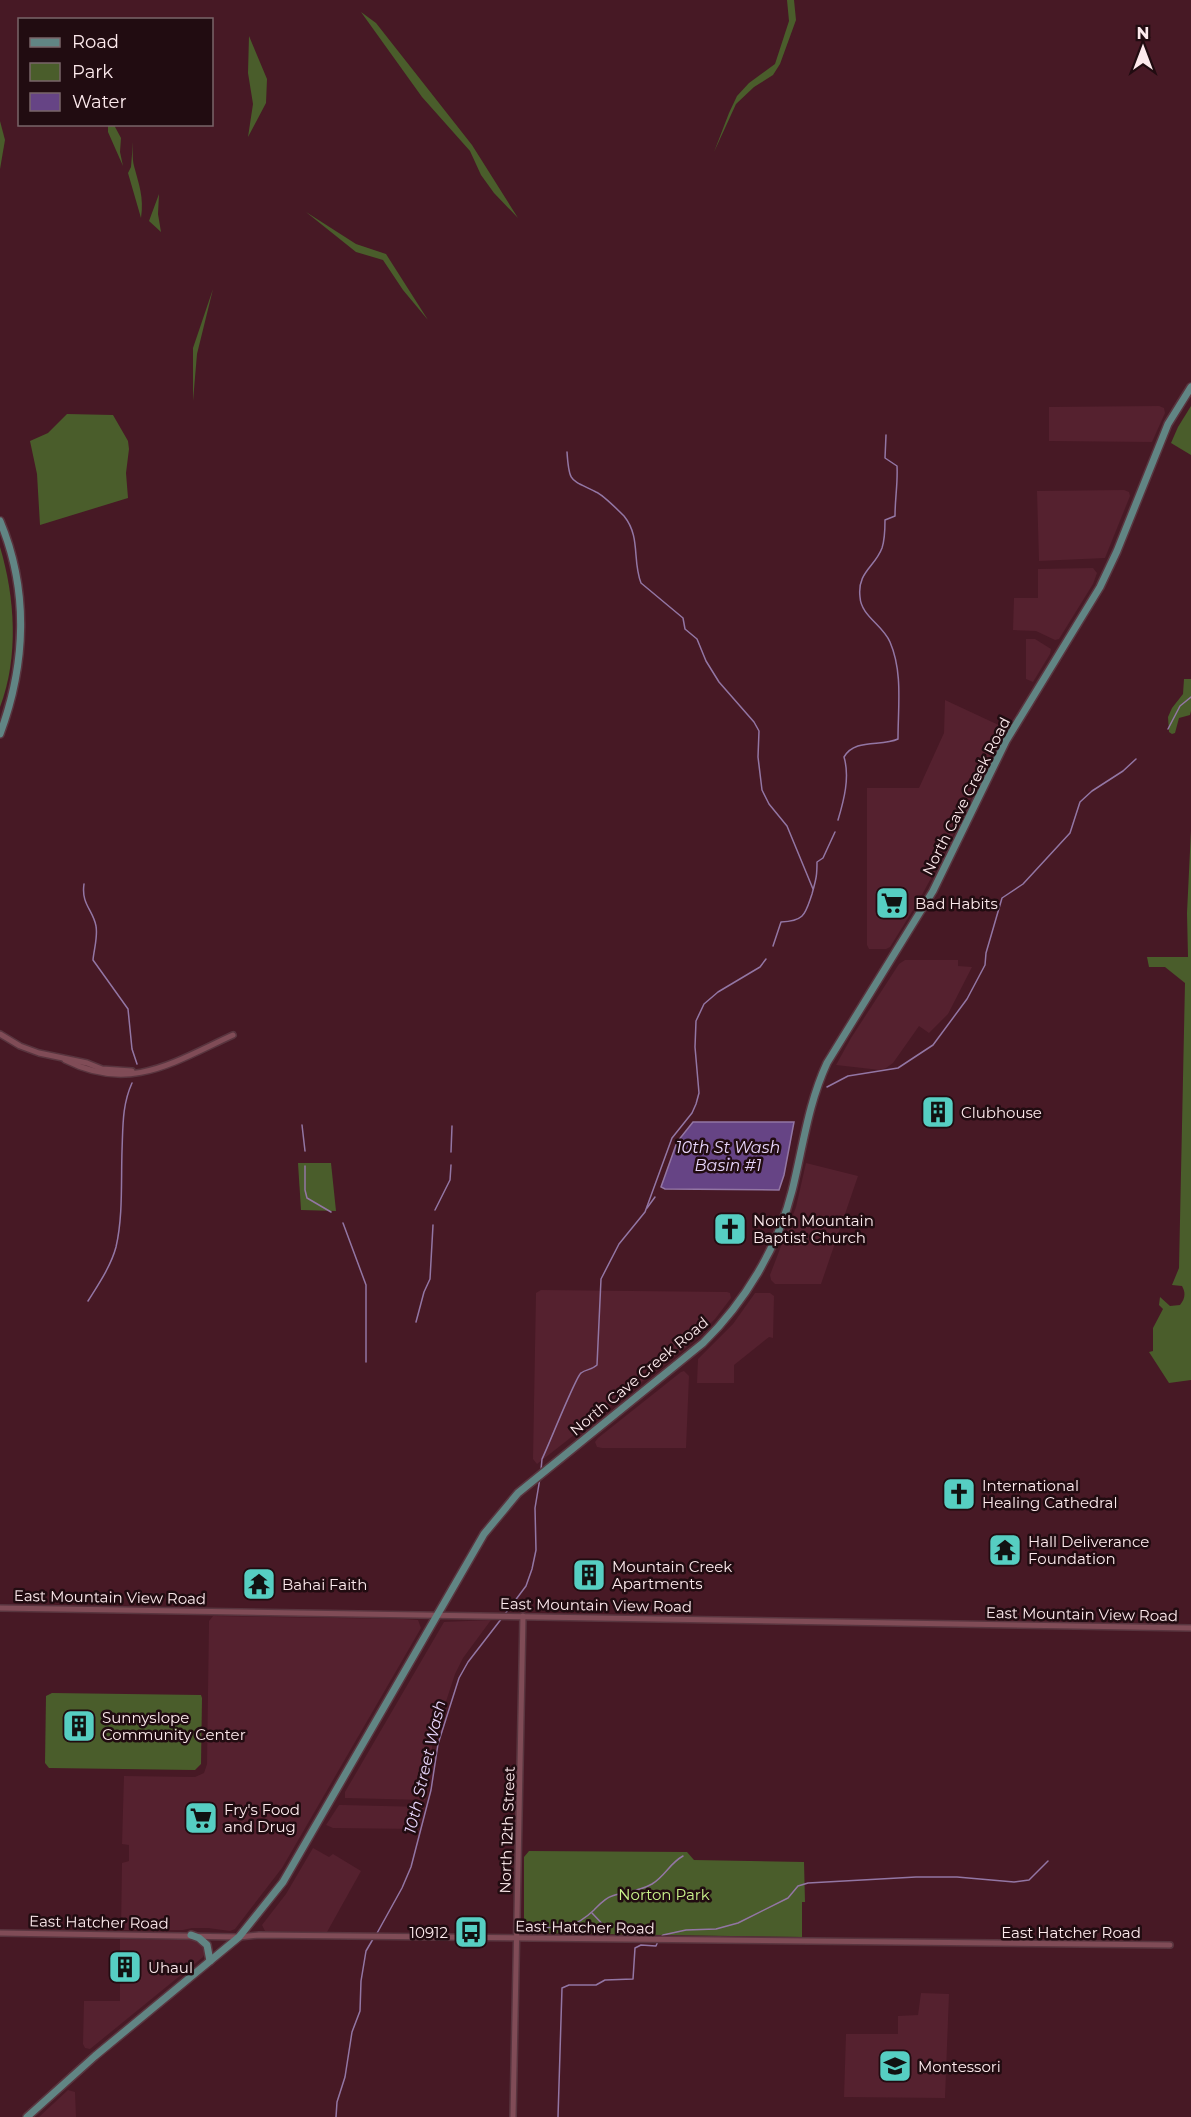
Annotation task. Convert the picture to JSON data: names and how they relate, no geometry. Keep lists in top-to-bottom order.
{
  "streets": {
    "main road": ["North Cave Creek Road"],
    "street": ["East Mountain View Road", "North 12th Street", "East Hatcher Road"]
  },
  "crossings": [
    ["North Cave Creek Road", "East Mountain View Road"],
    ["North Cave Creek Road", "East Hatcher Road"],
    ["East Mountain View Road", "North 12th Street"],
    ["North 12th Street", "East Hatcher Road"]
  ],
  "water": ["10th St Wash Basin #1", "10th Street Wash"],
  "parks": ["Norton Park"],
  "places": {
    "supermarket": ["Bad Habits", "Fry's Food and Drug"],
    "building": [
      "Clubhouse",
      "Mountain Creek Apartments",
      "Sunnyslope Community Center",
      "Uhaul"
    ],
    "church": ["North Mountain Baptist Church", "International Healing Cathedral"],
    "temple": ["Hall Deliverance Foundation", "Bahai Faith"],
    "bus stop": ["10912"],
    "school or university": ["Montessori"]
  },
  "legend": ["Road", "Park", "Water"],
  "north": "top"
}
